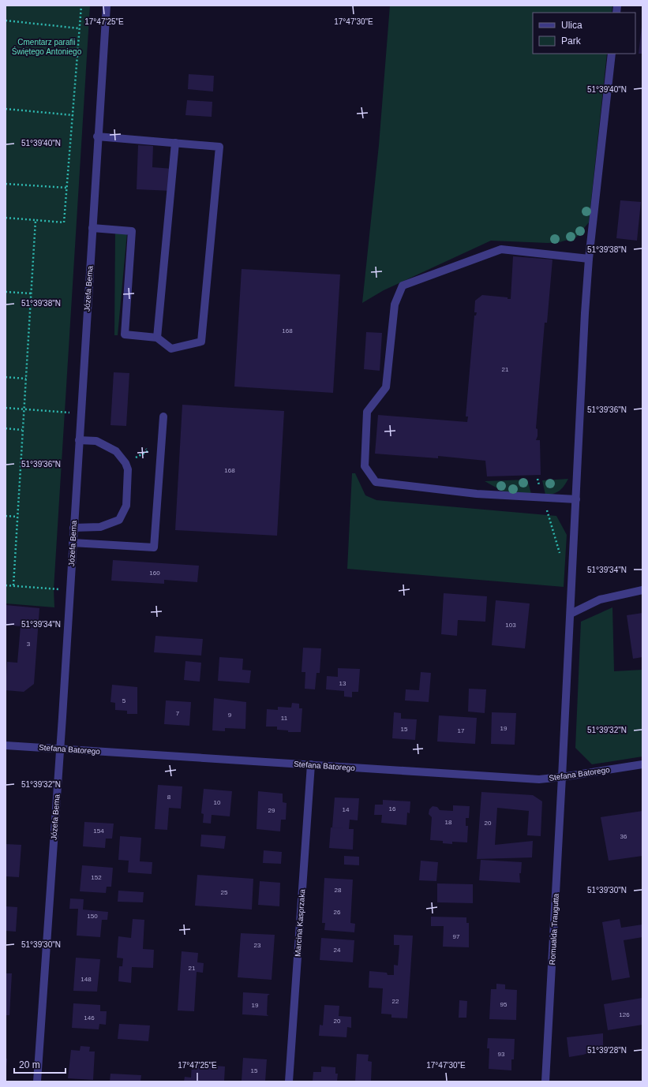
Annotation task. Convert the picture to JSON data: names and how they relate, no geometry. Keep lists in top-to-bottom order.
{
  "streets": {
    "street": [
      "Józefa Bema",
      "Stefana Batorego",
      "Marcina Kasprzaka",
      "Romualda Traugutta"
    ]
  },
  "crossings": [
    ["Józefa Bema", "Stefana Batorego"],
    ["Stefana Batorego", "Marcina Kasprzaka"],
    ["Stefana Batorego", "Romualda Traugutta"]
  ],
  "parks": ["Cmentarz parafii Świętego Antoniego"],
  "house_numbers": [
    "168",
    "21",
    "168",
    "160",
    "103",
    "3",
    "13",
    "5",
    "7",
    "9",
    "11",
    "19",
    "15",
    "17",
    "8",
    "10",
    "16",
    "14",
    "29",
    "18",
    "20",
    "154",
    "36",
    "152",
    "28",
    "25",
    "26",
    "150",
    "97",
    "23",
    "24",
    "21",
    "148",
    "22",
    "95",
    "19",
    "126",
    "146",
    "20",
    "93",
    "15"
  ],
  "legend": ["Ulica", "Park"],
  "scale_bar": "20 m",
  "coordinates": [
    "17°47'25\"E",
    "17°47'30\"E",
    "51°39'40\"N",
    "51°39'38\"N",
    "51°39'36\"N",
    "51°39'34\"N",
    "51°39'32\"N",
    "51°39'30\"N",
    "51°39'28\"N"
  ]
}
